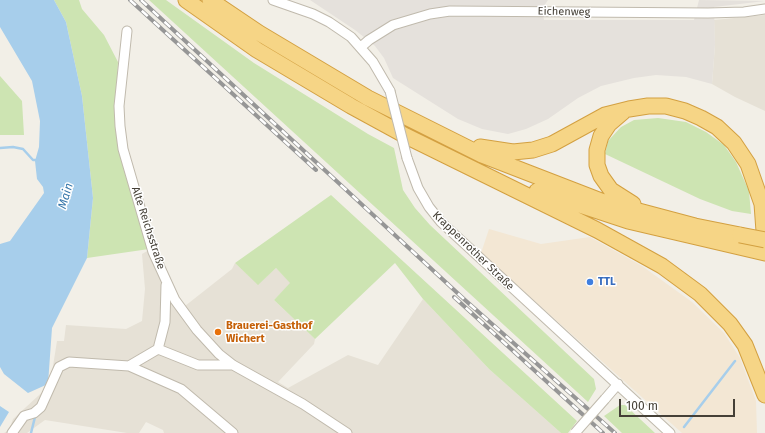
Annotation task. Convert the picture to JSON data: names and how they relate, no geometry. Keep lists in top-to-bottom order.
{
  "streets": {
    "street": ["Eichenweg", "Alte Reichsstraße", "Krappenrother Straße"]
  },
  "crossings": [
    ["Eichenweg", "Krappenrother Straße"]
  ],
  "water": ["Main"],
  "places": ["TTL", "Brauerei-Gasthof Wichert"],
  "scale_bar": "100 m"
}
